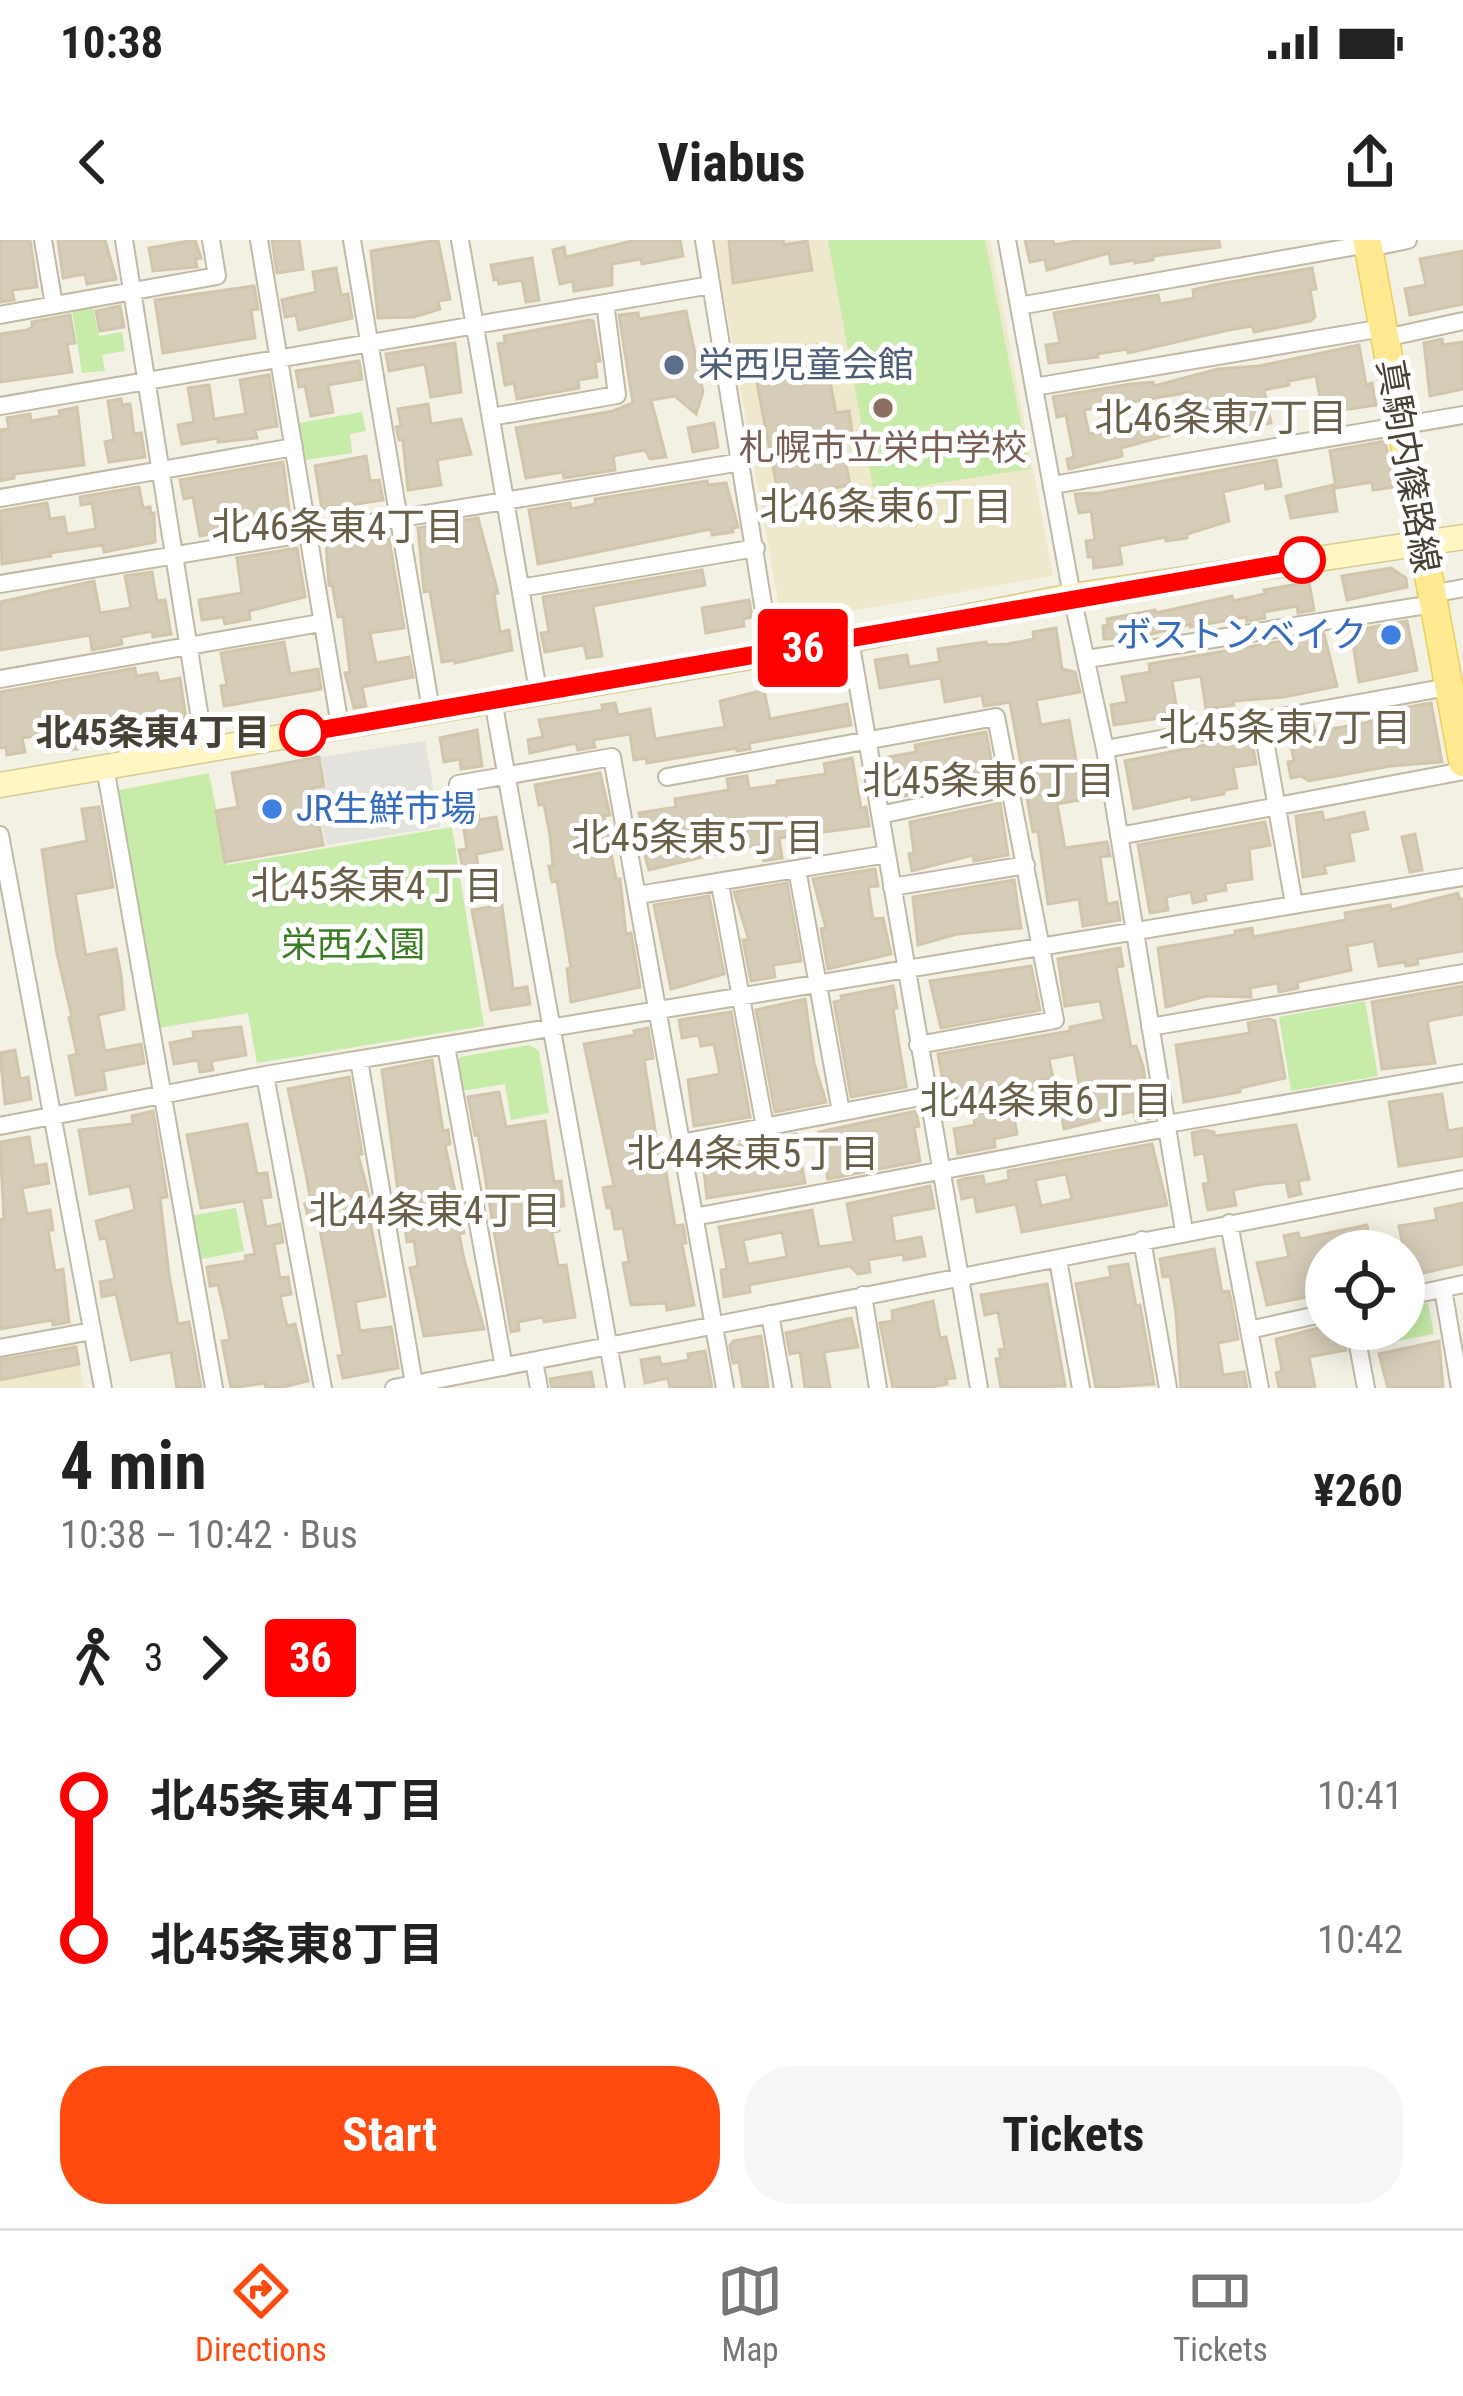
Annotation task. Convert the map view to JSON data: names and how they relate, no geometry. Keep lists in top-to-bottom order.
{
  "streets": {
    "main road": ["真駒内篠路線"]
  },
  "districts": [
    "北46条東7丁目",
    "北46条東6丁目",
    "北46条東4丁目",
    "北45条東7丁目",
    "北45条東6丁目",
    "北45条東5丁目",
    "北45条東4丁目",
    "北44条東6丁目",
    "北44条東5丁目",
    "北44条東4丁目"
  ],
  "parks": ["栄西公園"],
  "places": [
    "栄西児童会館",
    "札幌市立栄中学校",
    "ボストンベイク",
    "北45条東4丁目",
    "JR生鮮市場"
  ],
  "lines": ["bus line 36"],
  "page": {
    "status": "10:38",
    "header": "Viabus",
    "on_map": "36",
    "heading": ["4 min", "10:38 – 10:42 · Bus", "¥260"],
    "legs": ["3", "36"],
    "list": [
      {
        "name": "北45条東4丁目",
        "value": "10:41"
      },
      {
        "name": "北45条東8丁目",
        "value": "10:42"
      }
    ],
    "buttons": ["Start", "Tickets"],
    "tabs": ["Directions", "Map", "Tickets"]
  }
}
